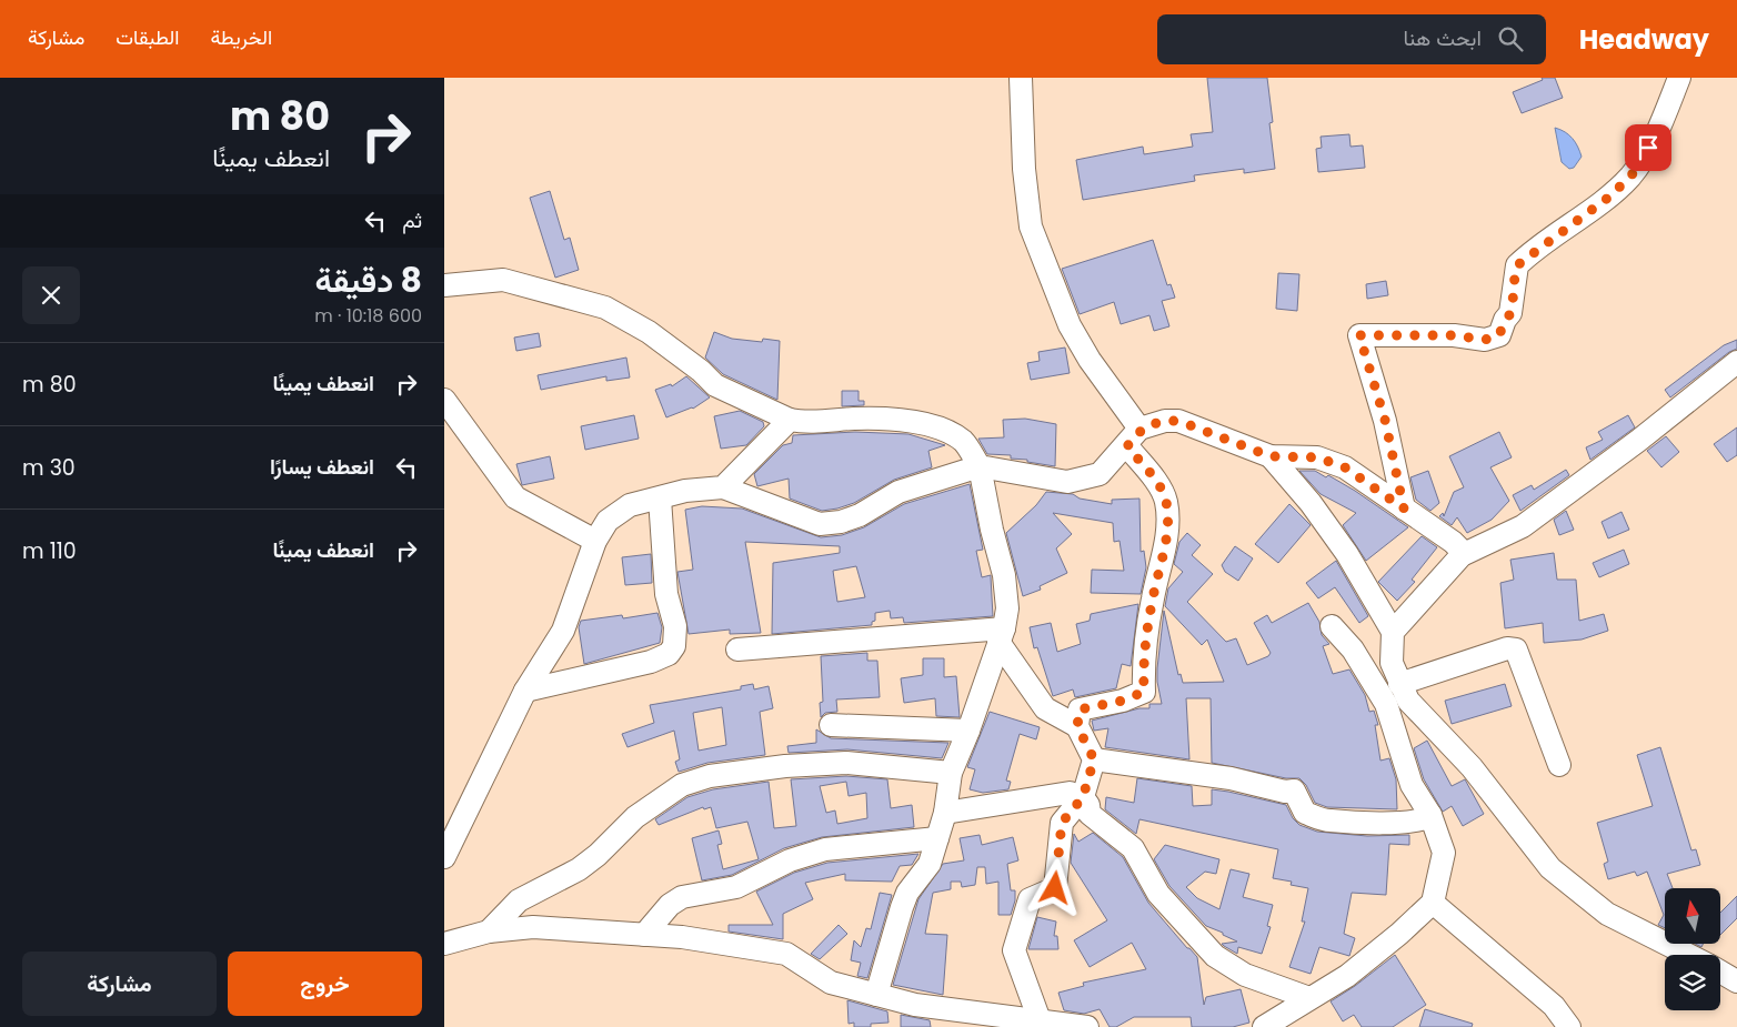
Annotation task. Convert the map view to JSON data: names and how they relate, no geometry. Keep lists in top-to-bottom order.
{
  "north": "top",
  "page": {
    "header": "Headway",
    "search": "ابحث هنا",
    "nav": ["الخريطة", "الطبقات", "مشاركة"],
    "turn": ["80 m", "انعطف يمينًا"],
    "then": "ثم",
    "heading": ["8 دقيقة", "600 m · 10:18"],
    "list": [
      {
        "name": "انعطف يمينًا",
        "value": "80 m"
      },
      {
        "name": "انعطف يسارًا",
        "value": "30 m"
      },
      {
        "name": "انعطف يمينًا",
        "value": "110 m"
      }
    ],
    "buttons": ["خروج", "مشاركة"]
  }
}
